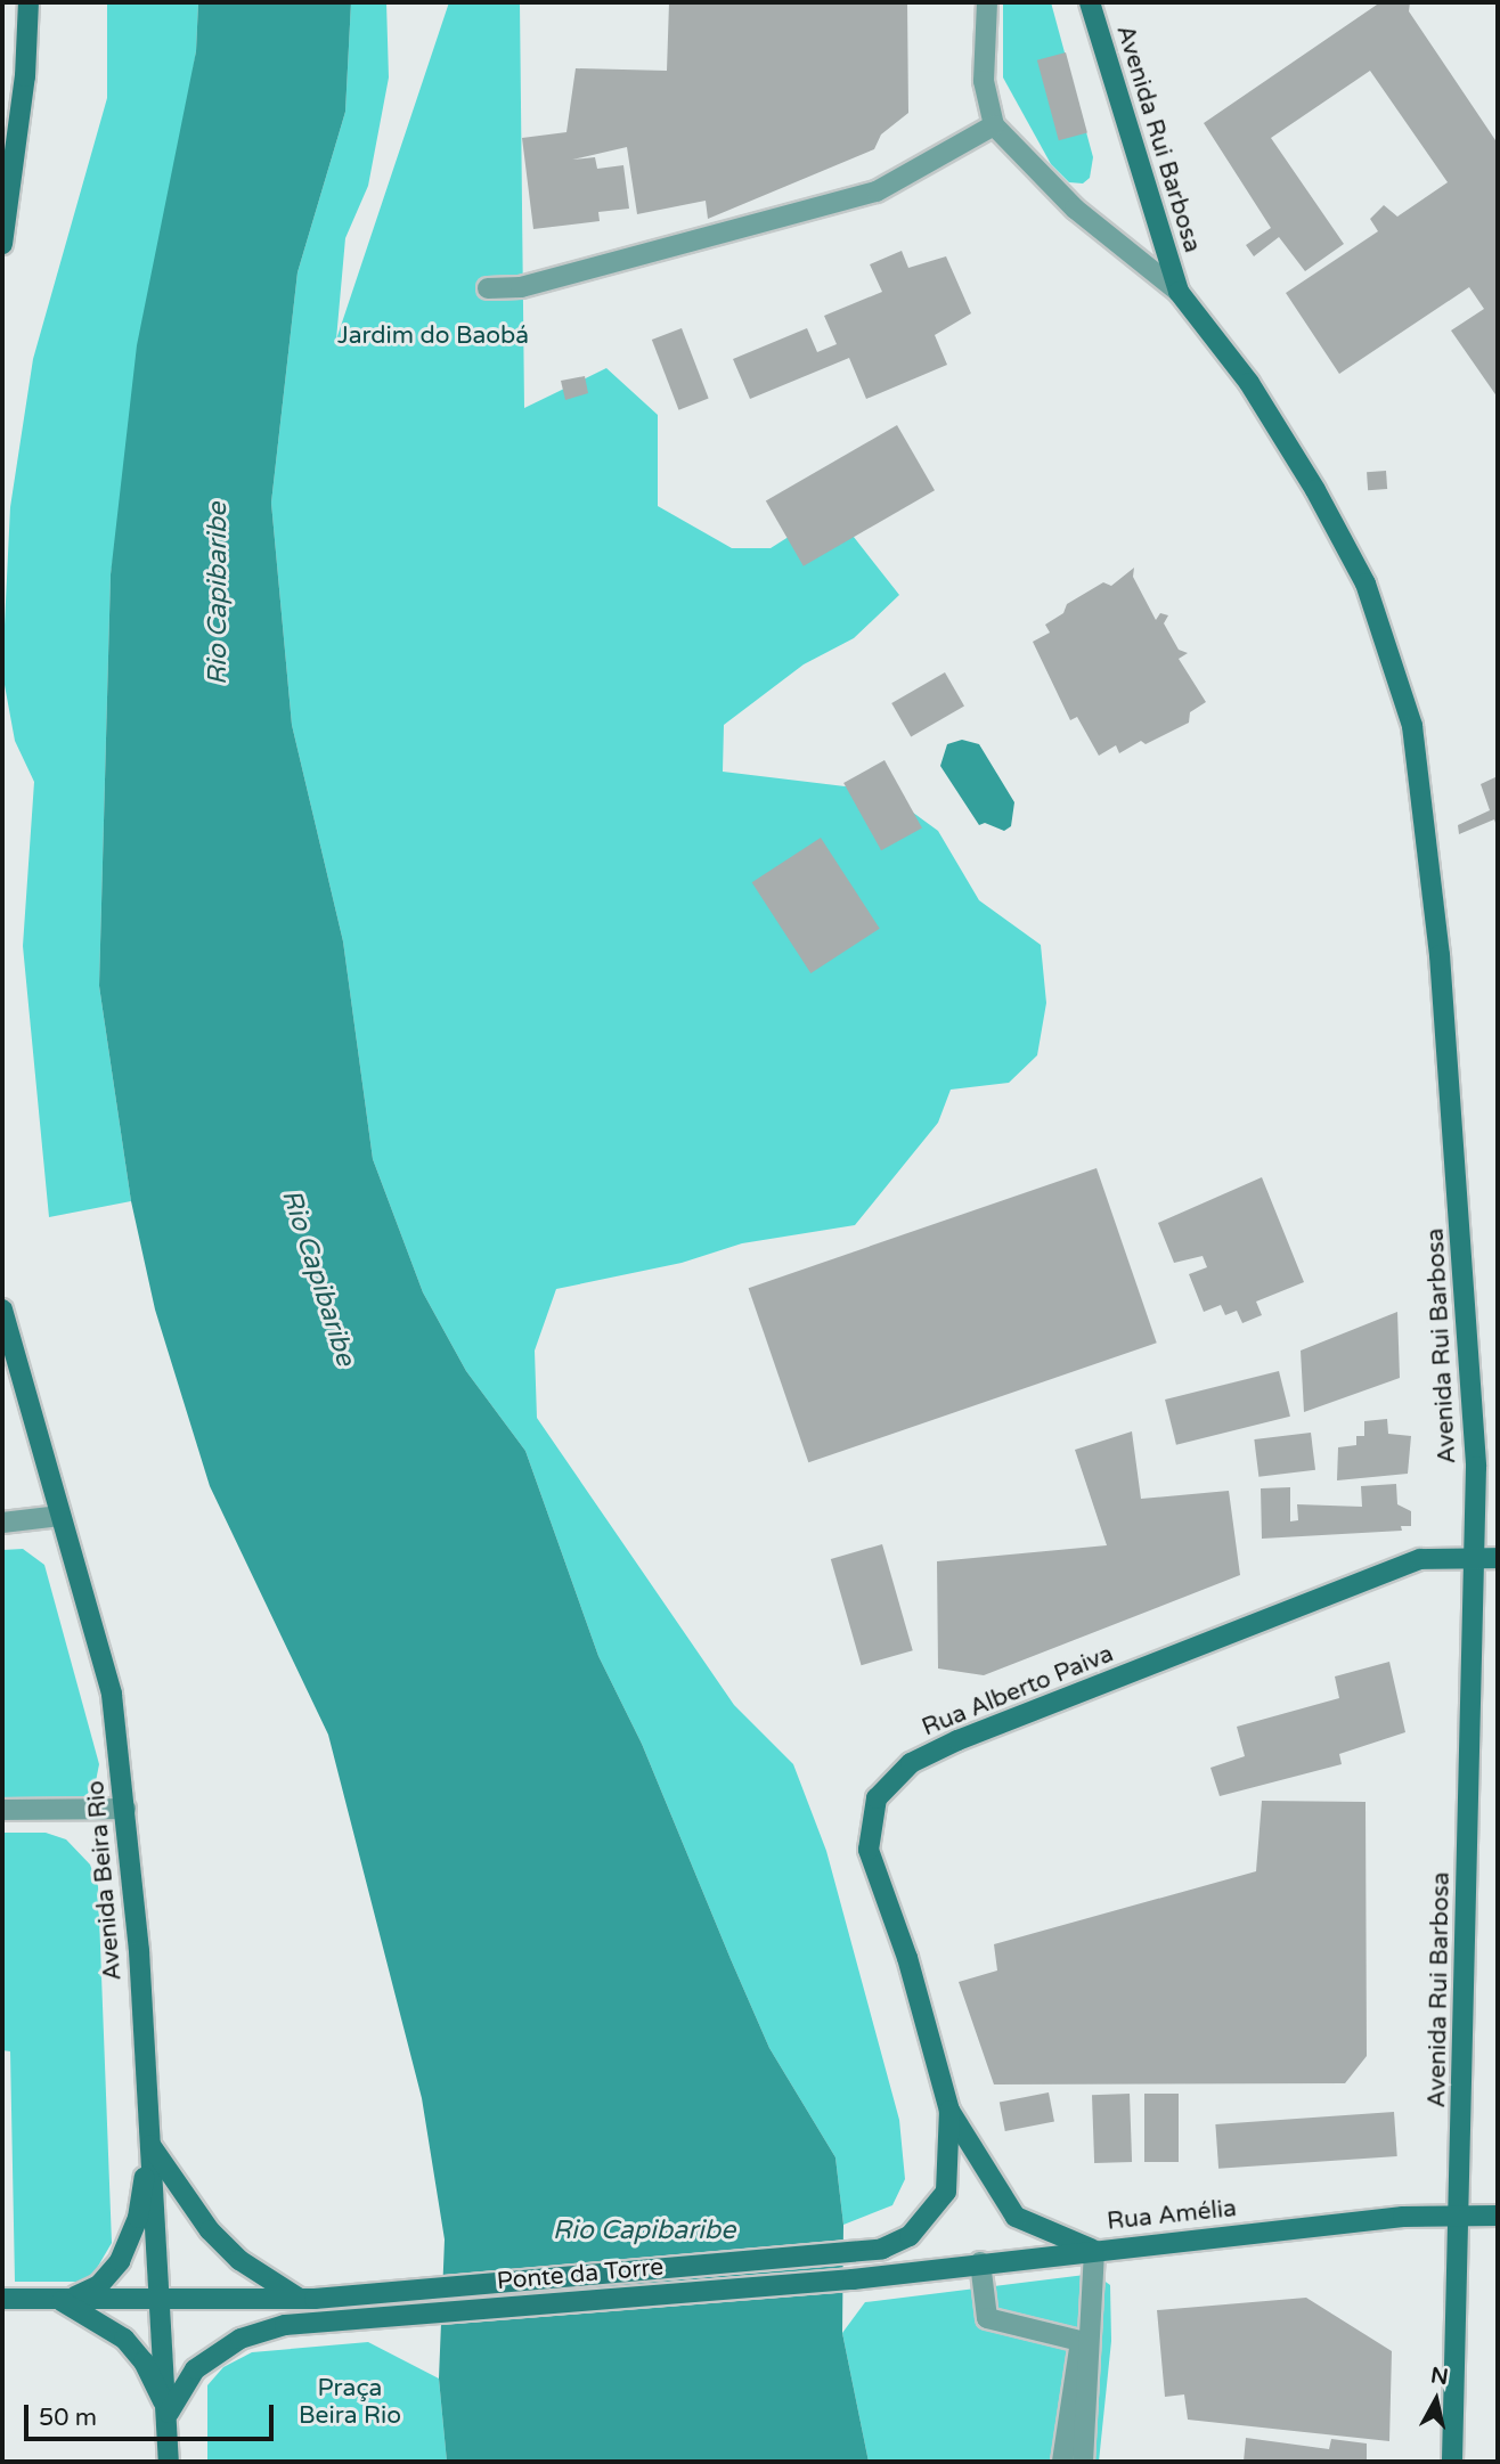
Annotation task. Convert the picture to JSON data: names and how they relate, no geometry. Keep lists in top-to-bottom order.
{
  "streets": {
    "main road": [
      "Avenida Rui Barbosa",
      "Rua Alberto Paiva",
      "Avenida Beira Rio",
      "Rua Amélia",
      "Ponte da Torre"
    ]
  },
  "crossings": [
    ["Avenida Rui Barbosa", "Rua Alberto Paiva"],
    ["Avenida Rui Barbosa", "Rua Amélia"],
    ["Rua Alberto Paiva", "Rua Amélia"],
    ["Rua Alberto Paiva", "Ponte da Torre"],
    ["Avenida Beira Rio", "Ponte da Torre"],
    ["Rua Amélia", "Ponte da Torre"]
  ],
  "water": ["Rio Capibaribe"],
  "parks": ["Jardim do Baobá", "Praça Beira Rio"],
  "scale_bar": "50 m",
  "north": "top"
}
